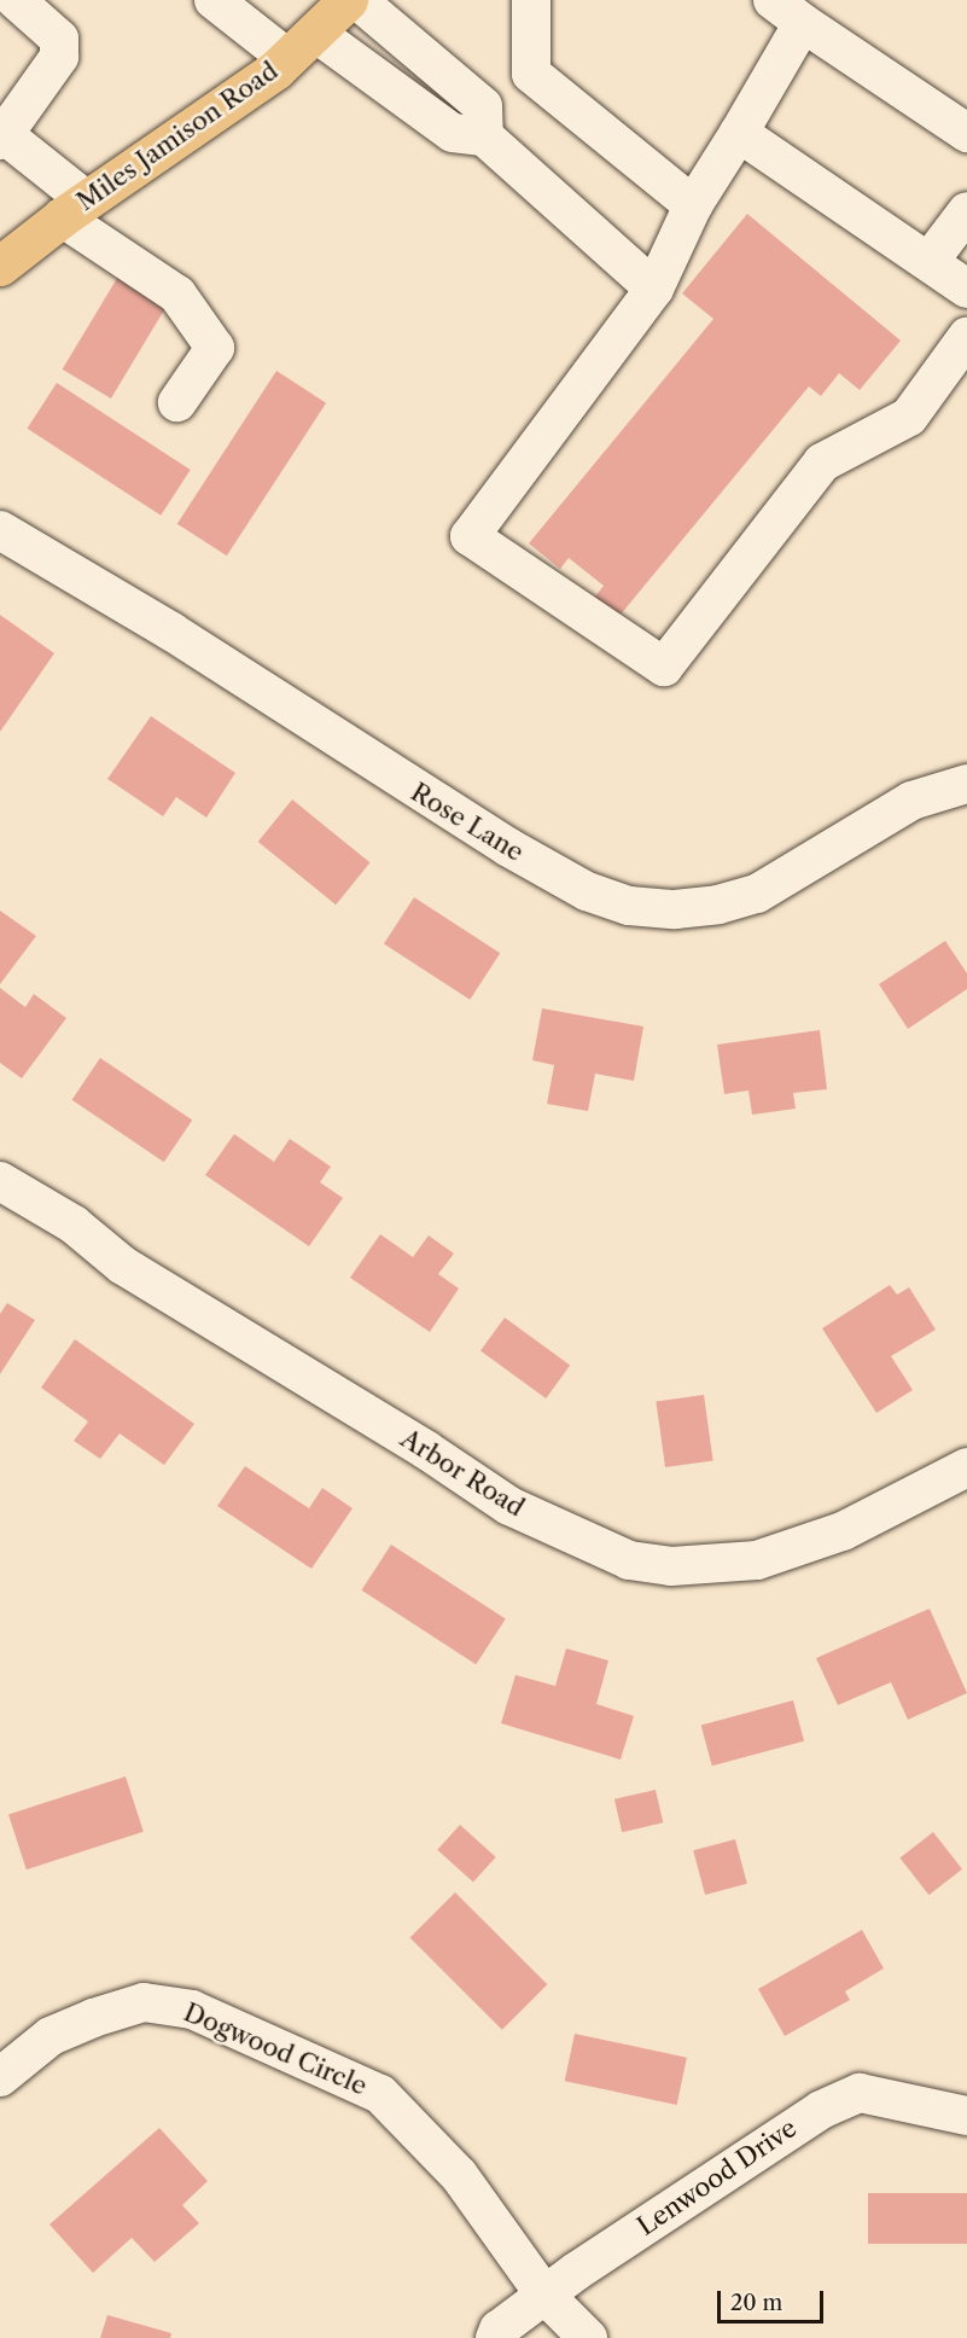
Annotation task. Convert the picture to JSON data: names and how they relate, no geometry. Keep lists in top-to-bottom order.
{
  "streets": {
    "main road": ["Miles Jamison Road"],
    "street": [
      "Rose Lane",
      "Arbor Road",
      "Dogwood Circle",
      "Lenwood Drive"
    ]
  },
  "crossings": [
    ["Dogwood Circle", "Lenwood Drive"]
  ],
  "scale_bar": "20 m"
}
